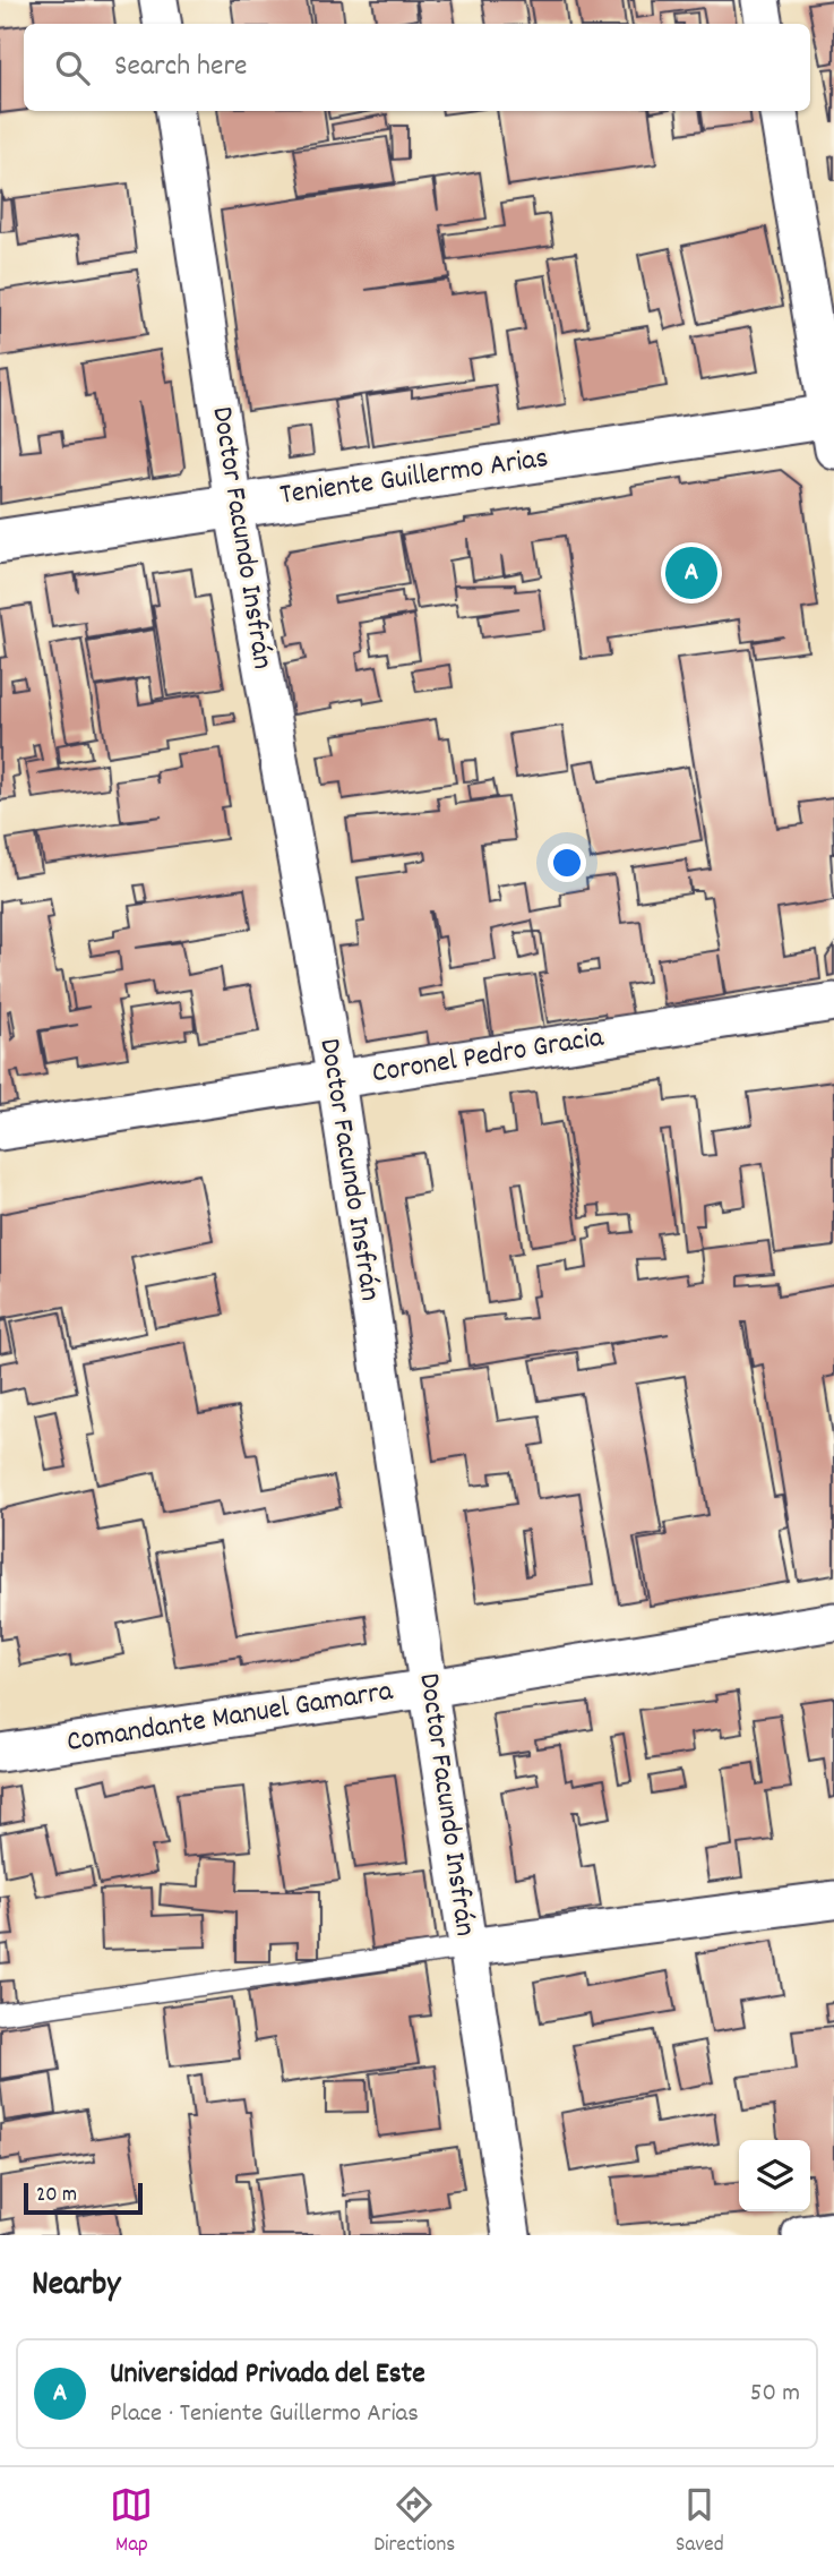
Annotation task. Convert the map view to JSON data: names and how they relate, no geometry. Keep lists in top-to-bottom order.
{
  "streets": {
    "street": [
      "Teniente Guillermo Arias",
      "Doctor Facundo Insfrán",
      "Coronel Pedro Gracia",
      "Comandante Manuel Gamarra"
    ]
  },
  "crossings": [
    ["Teniente Guillermo Arias", "Doctor Facundo Insfrán"],
    ["Doctor Facundo Insfrán", "Coronel Pedro Gracia"],
    ["Doctor Facundo Insfrán", "Comandante Manuel Gamarra"]
  ],
  "scale_bar": "20 m",
  "page": {
    "search": "Search here",
    "pins": "A",
    "scale": "20 m",
    "heading": "Nearby",
    "list": [
      {
        "mark": "A",
        "name": "Universidad Privada del Este",
        "note": "Place · Teniente Guillermo Arias",
        "value": "50 m"
      }
    ],
    "nav": ["Map", "Directions", "Saved"]
  }
}
